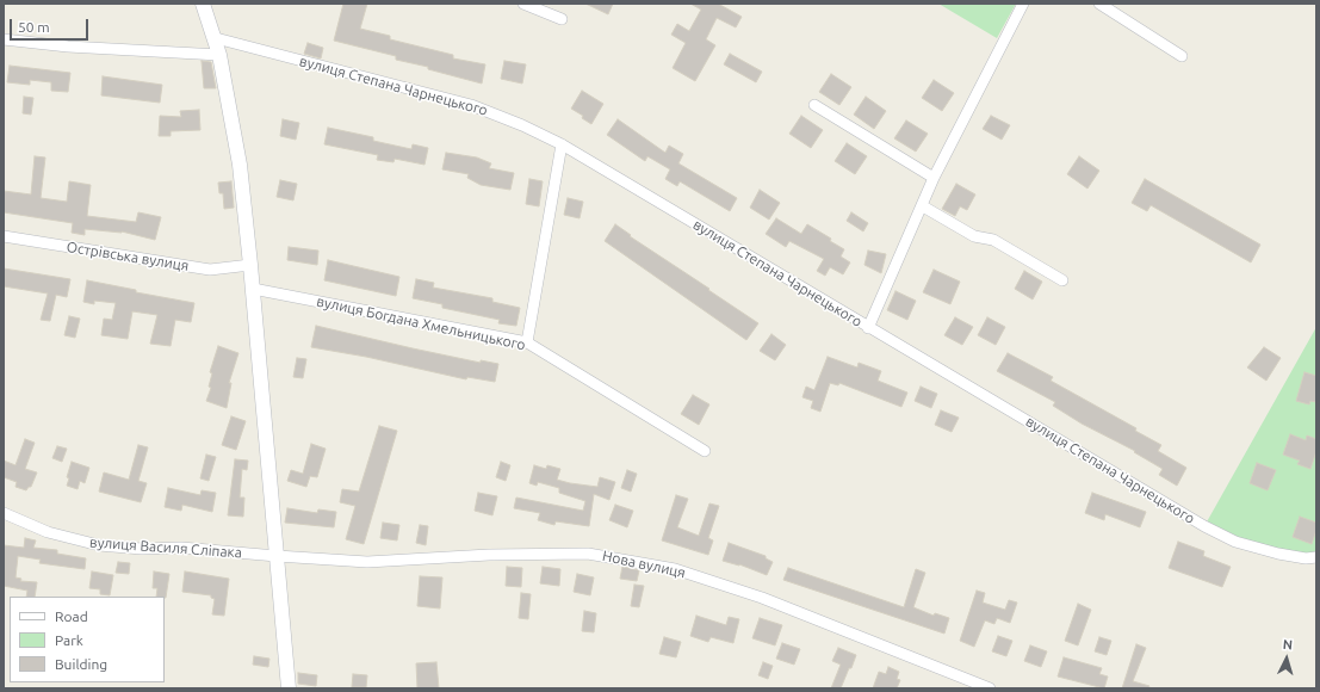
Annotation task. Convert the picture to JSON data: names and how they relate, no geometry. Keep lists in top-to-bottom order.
{
  "streets": {
    "street": [
      "вулиця Степана Чарнецького",
      "Острівська вулиця",
      "вулиця Богдана Хмельницького",
      "вулиця Василя Сліпака",
      "Нова вулиця"
    ]
  },
  "crossings": [
    ["вулиця Василя Сліпака", "Нова вулиця"]
  ],
  "legend": ["Road", "Park", "Building"],
  "scale_bar": "50 m",
  "north": "top"
}
